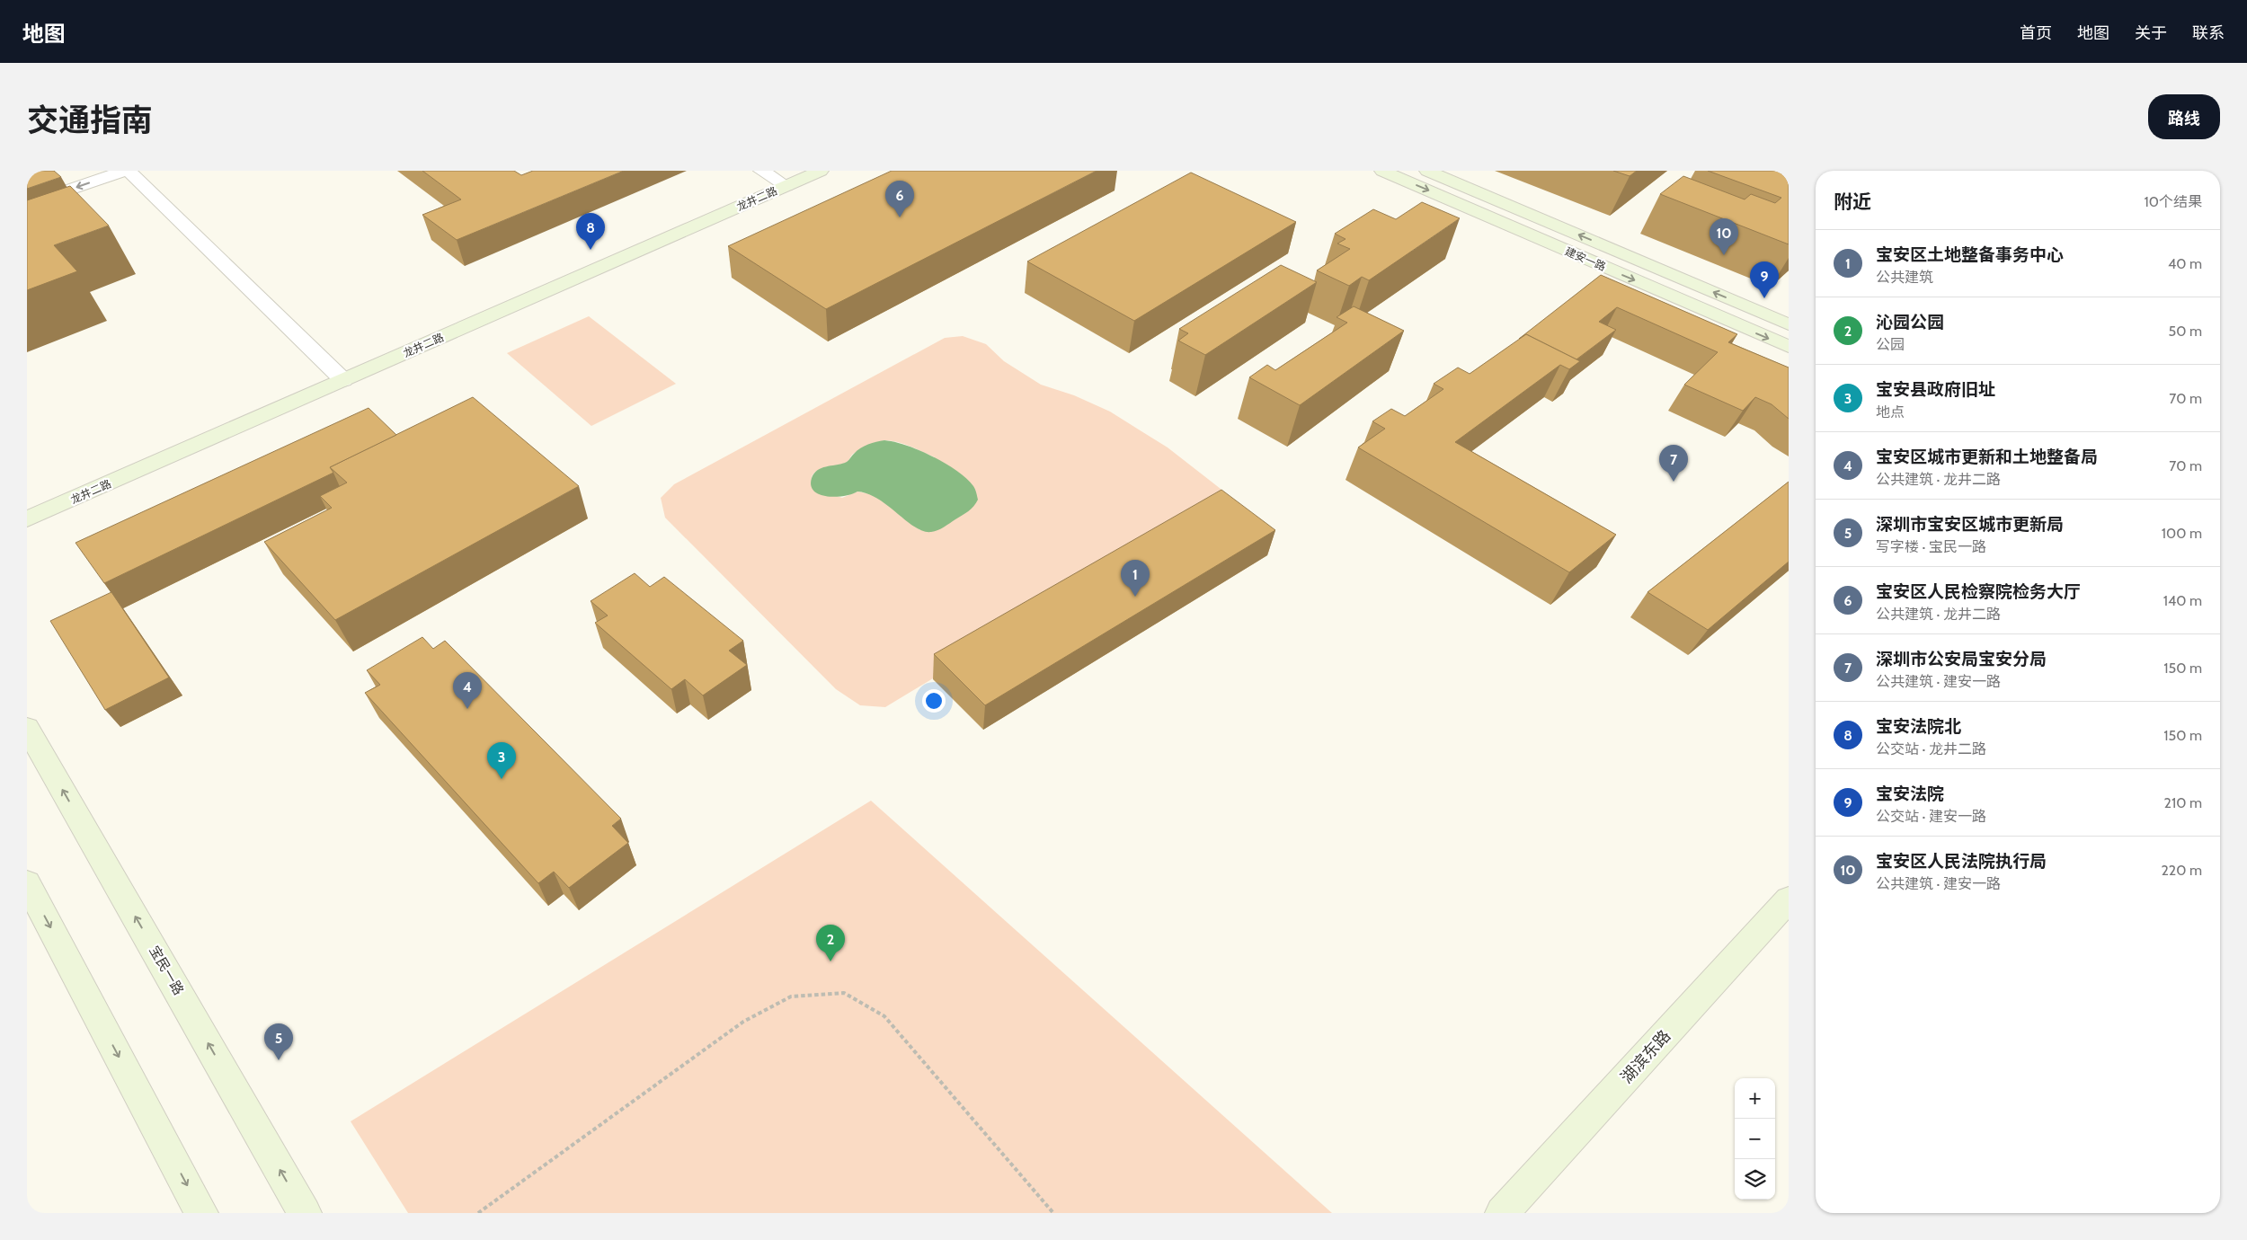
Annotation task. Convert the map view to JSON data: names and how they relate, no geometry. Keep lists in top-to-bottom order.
{
  "streets": {
    "main road": [
      "龙井二路",
      "建安一路",
      "宝民一路",
      "湖滨东路"
    ]
  },
  "page": {
    "header": "地图",
    "nav": [
      "首页",
      "地图",
      "关于",
      "联系"
    ],
    "title": "交通指南",
    "buttons": "路线",
    "heading": ["附近", "10个结果"],
    "pins": [
      "6",
      "8",
      "10",
      "9",
      "7",
      "1",
      "4",
      "3",
      "2",
      "5"
    ],
    "list": [
      {
        "mark": "1",
        "name": "宝安区土地整备事务中心",
        "note": "公共建筑",
        "value": "40 m"
      },
      {
        "mark": "2",
        "name": "沁园公园",
        "note": "公园",
        "value": "50 m"
      },
      {
        "mark": "3",
        "name": "宝安县政府旧址",
        "note": "地点",
        "value": "70 m"
      },
      {
        "mark": "4",
        "name": "宝安区城市更新和土地整备局",
        "note": "公共建筑 · 龙井二路",
        "value": "70 m"
      },
      {
        "mark": "5",
        "name": "深圳市宝安区城市更新局",
        "note": "写字楼 · 宝民一路",
        "value": "100 m"
      },
      {
        "mark": "6",
        "name": "宝安区人民检察院检务大厅",
        "note": "公共建筑 · 龙井二路",
        "value": "140 m"
      },
      {
        "mark": "7",
        "name": "深圳市公安局宝安分局",
        "note": "公共建筑 · 建安一路",
        "value": "150 m"
      },
      {
        "mark": "8",
        "name": "宝安法院北",
        "note": "公交站 · 龙井二路",
        "value": "150 m"
      },
      {
        "mark": "9",
        "name": "宝安法院",
        "note": "公交站 · 建安一路",
        "value": "210 m"
      },
      {
        "mark": "10",
        "name": "宝安区人民法院执行局",
        "note": "公共建筑 · 建安一路",
        "value": "220 m"
      }
    ],
    "map_buttons": ["+", "−"]
  }
}
